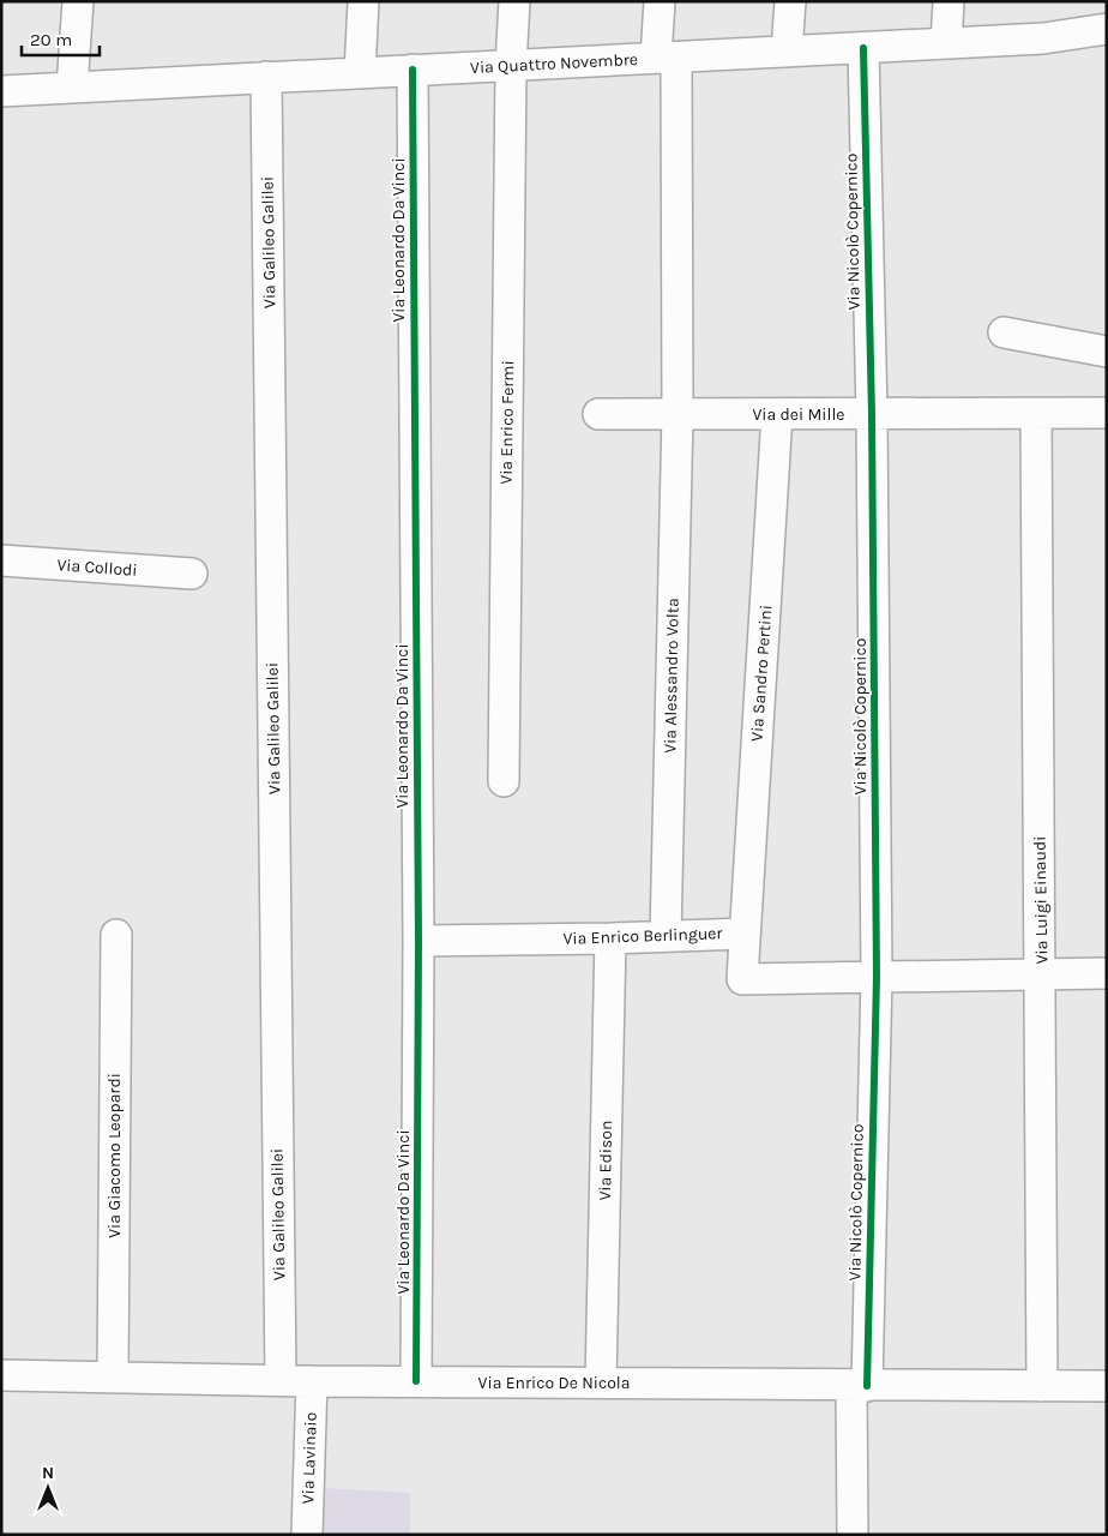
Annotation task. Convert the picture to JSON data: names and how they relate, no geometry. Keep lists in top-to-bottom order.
{
  "streets": {
    "street": [
      "Via Quattro Novembre",
      "Via Nicolò Copernico",
      "Via Leonardo Da Vinci",
      "Via Galileo Galilei",
      "Via dei Mille",
      "Via Enrico Fermi",
      "Via Collodi",
      "Via Sandro Pertini",
      "Via Alessandro Volta",
      "Via Luigi Einaudi",
      "Via Enrico Berlinguer",
      "Via Giacomo Leopardi",
      "Via Edison",
      "Via Enrico De Nicola",
      "Via Lavinaio"
    ]
  },
  "crossings": [
    ["Via Quattro Novembre", "Via Nicolò Copernico"],
    ["Via Quattro Novembre", "Via Leonardo Da Vinci"],
    ["Via Quattro Novembre", "Via Galileo Galilei"],
    ["Via Quattro Novembre", "Via Enrico Fermi"],
    ["Via Quattro Novembre", "Via Alessandro Volta"],
    ["Via Nicolò Copernico", "Via dei Mille"],
    ["Via Nicolò Copernico", "Via Enrico Berlinguer"],
    ["Via Nicolò Copernico", "Via Enrico De Nicola"],
    ["Via Leonardo Da Vinci", "Via Enrico Berlinguer"],
    ["Via Leonardo Da Vinci", "Via Enrico De Nicola"],
    ["Via Galileo Galilei", "Via Enrico De Nicola"],
    ["Via dei Mille", "Via Sandro Pertini"],
    ["Via dei Mille", "Via Alessandro Volta"],
    ["Via dei Mille", "Via Luigi Einaudi"],
    ["Via Sandro Pertini", "Via Enrico Berlinguer"],
    ["Via Alessandro Volta", "Via Enrico Berlinguer"],
    ["Via Luigi Einaudi", "Via Enrico Berlinguer"],
    ["Via Luigi Einaudi", "Via Enrico De Nicola"],
    ["Via Enrico Berlinguer", "Via Edison"],
    ["Via Giacomo Leopardi", "Via Enrico De Nicola"],
    ["Via Edison", "Via Enrico De Nicola"],
    ["Via Enrico De Nicola", "Via Lavinaio"]
  ],
  "scale_bar": "20 m",
  "north": "top"
}
